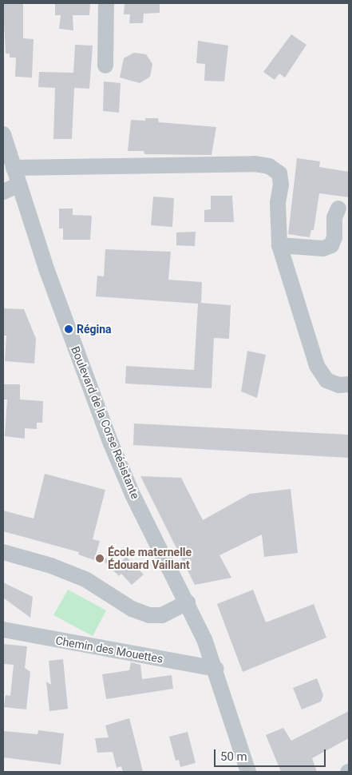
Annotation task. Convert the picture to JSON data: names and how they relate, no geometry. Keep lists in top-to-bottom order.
{
  "streets": {
    "street": ["Boulevard de la Corse Résistante", "Chemin des Mouettes"]
  },
  "crossings": [
    ["Boulevard de la Corse Résistante", "Chemin des Mouettes"]
  ],
  "places": ["Régina", "École maternelle Édouard Vaillant"],
  "scale_bar": "50 m"
}
